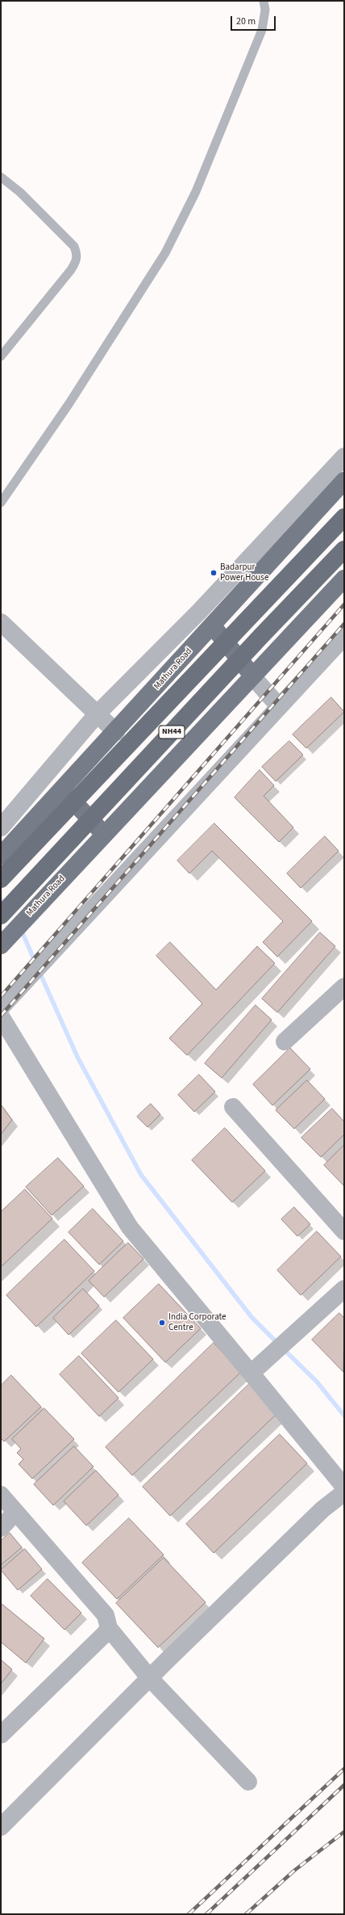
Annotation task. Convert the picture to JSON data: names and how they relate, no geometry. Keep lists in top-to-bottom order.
{
  "streets": {
    "highway": ["Mathura Road", "NH44"]
  },
  "places": ["Badarpur Power House", "India Corporate Centre"],
  "scale_bar": "20 m"
}
